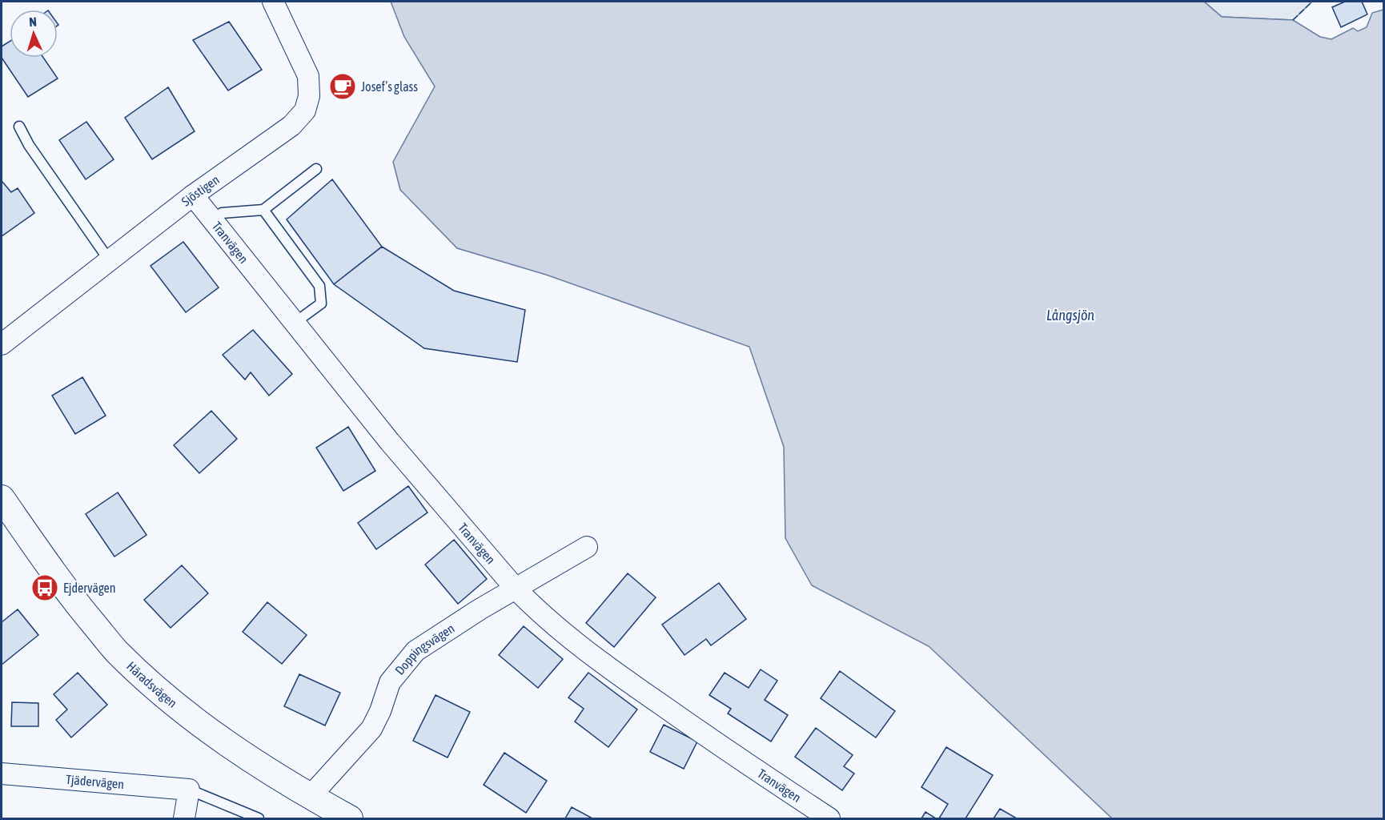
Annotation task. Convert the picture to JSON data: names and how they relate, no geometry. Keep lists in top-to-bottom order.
{
  "streets": {
    "street": [
      "Sjöstigen",
      "Tranvägen",
      "Doppingsvägen",
      "Häradsvägen",
      "Tjädervägen"
    ]
  },
  "crossings": [
    ["Sjöstigen", "Tranvägen"],
    ["Tranvägen", "Doppingsvägen"],
    ["Doppingsvägen", "Häradsvägen"]
  ],
  "water": ["Långsjön"],
  "places": {
    "cafe": ["Josef’s glass"],
    "bus stop": ["Ejdervägen"]
  },
  "north": "top"
}
